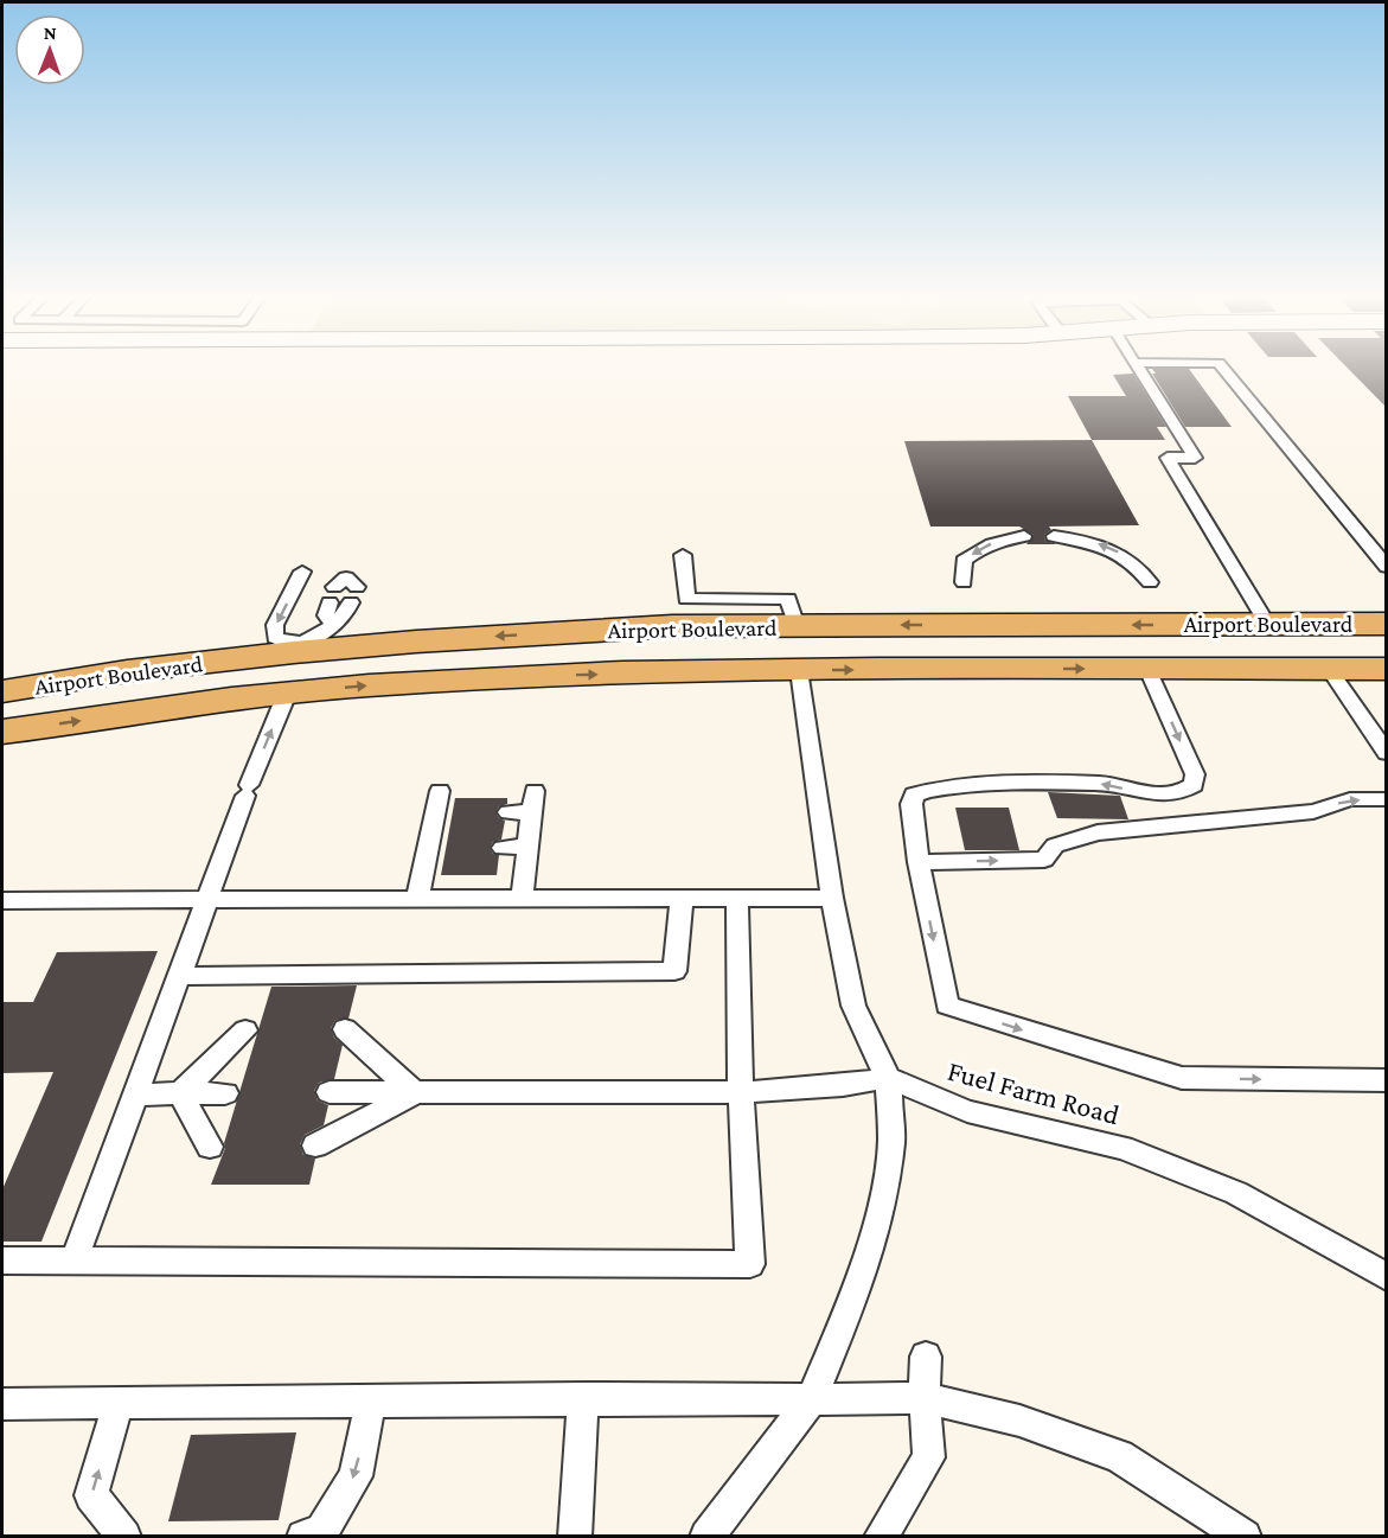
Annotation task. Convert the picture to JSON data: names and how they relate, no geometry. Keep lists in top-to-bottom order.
{
  "streets": {
    "main road": ["Airport Boulevard"],
    "lane": ["Fuel Farm Road"]
  },
  "north": "top"
}
